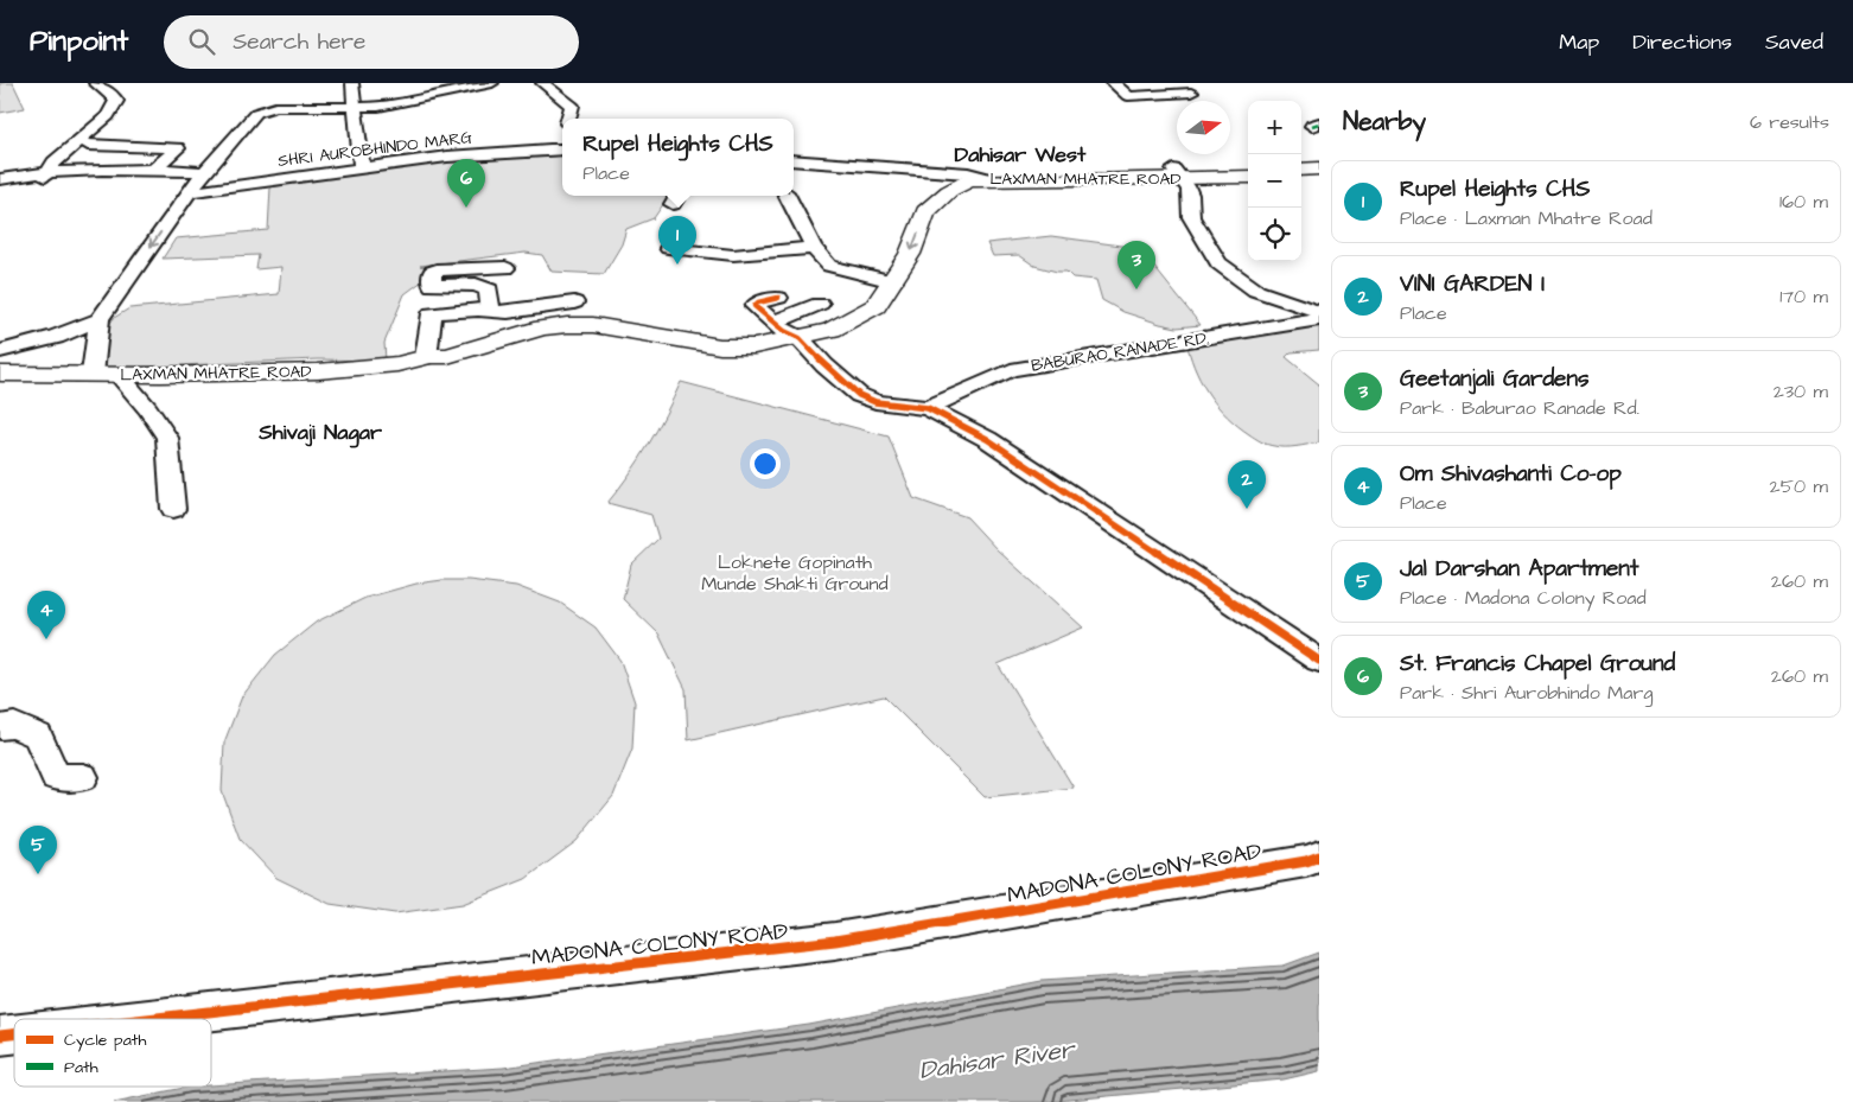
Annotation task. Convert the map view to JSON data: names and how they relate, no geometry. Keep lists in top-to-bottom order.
{
  "streets": {
    "main road": ["LAXMAN MHATRE ROAD"],
    "street": ["SHRI AUROBHINDO MARG", "BABURAO RANADE RD.", "MADONA COLONY ROAD"]
  },
  "districts": ["Dahisar West", "Shivaji Nagar"],
  "water": ["Dahisar River"],
  "parks": ["Loknete Gopinath Munde Shakti Ground"],
  "legend": ["Cycle path", "Path"],
  "north": "right",
  "page": {
    "header": "Pinpoint",
    "search": "Search here",
    "nav": ["Map", "Directions", "Saved"],
    "heading": ["Nearby", "6 results"],
    "map_buttons": ["+", "−"],
    "popup": ["Rupel Heights CHS", "Place"],
    "pins": [
      "6",
      "1",
      "3",
      "2",
      "4",
      "5"
    ],
    "list": [
      {
        "mark": "1",
        "name": "Rupel Heights CHS",
        "note": "Place · Laxman Mhatre Road",
        "value": "160 m"
      },
      {
        "mark": "2",
        "name": "VINI GARDEN I",
        "note": "Place",
        "value": "170 m"
      },
      {
        "mark": "3",
        "name": "Geetanjali Gardens",
        "note": "Park · Baburao Ranade Rd.",
        "value": "230 m"
      },
      {
        "mark": "4",
        "name": "Om Shivashanti Co-op",
        "note": "Place",
        "value": "250 m"
      },
      {
        "mark": "5",
        "name": "Jal Darshan Apartment",
        "note": "Place · Madona Colony Road",
        "value": "260 m"
      },
      {
        "mark": "6",
        "name": "St. Francis Chapel Ground",
        "note": "Park · Shri Aurobhindo Marg",
        "value": "260 m"
      }
    ]
  }
}
